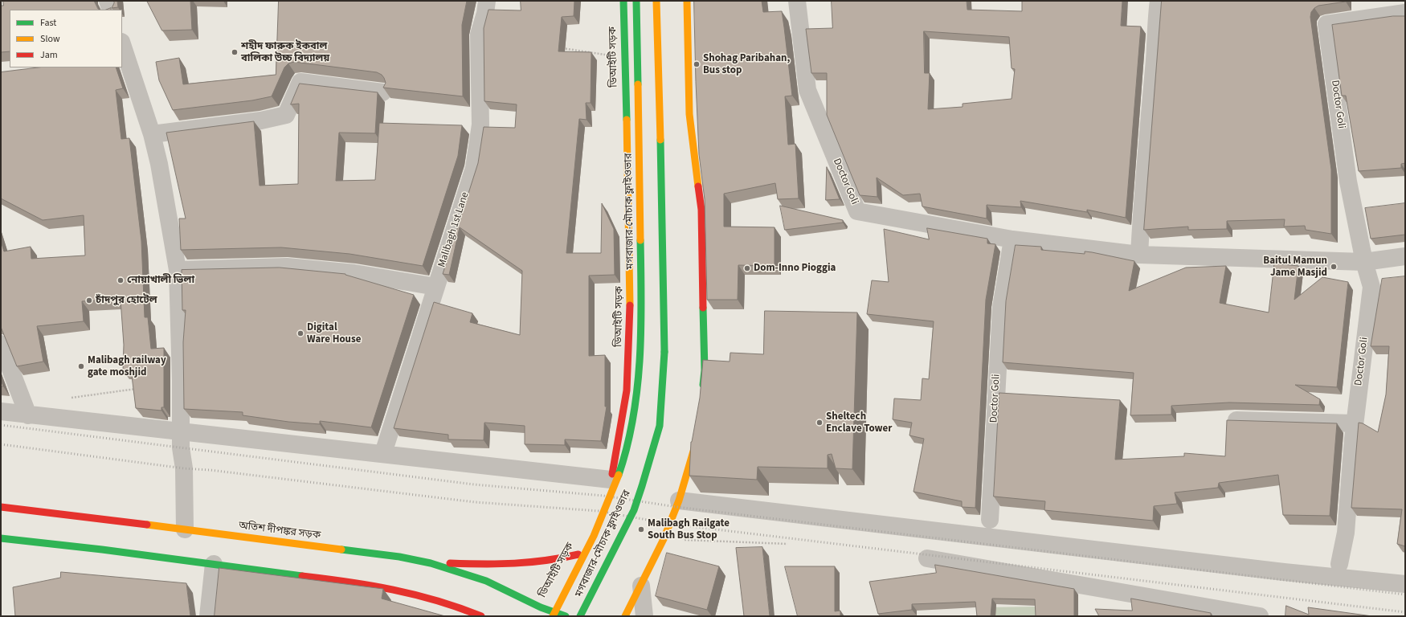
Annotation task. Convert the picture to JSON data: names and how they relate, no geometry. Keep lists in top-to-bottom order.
{
  "streets": {
    "main road": ["ডিআইটি সড়ক", "মগবাজার-মৌচাক ফ্লাইওভার", "অতিশ দীপঙ্কর সড়ক"],
    "street": ["Doctor Goli", "Malibagh 1st Lane"]
  },
  "crossings": [
    ["ডিআইটি সড়ক", "অতিশ দীপঙ্কর সড়ক"]
  ],
  "places": [
    "শহীদ ফারুক ইকবাল বালিকা উচ্চ বিদ্যালয়",
    "Shohag Paribahan, Bus stop",
    "Baitul Mamun Jame Masjid",
    "Dom-Inno Pioggia",
    "নোয়াখালী ভিলা",
    "চাঁদপুর হোটেল",
    "Digital Ware House",
    "Malibagh railway gate moshjid",
    "Sheltech Enclave Tower",
    "Malibagh Railgate South Bus Stop"
  ],
  "legend": ["Fast", "Slow", "Jam"]
}
